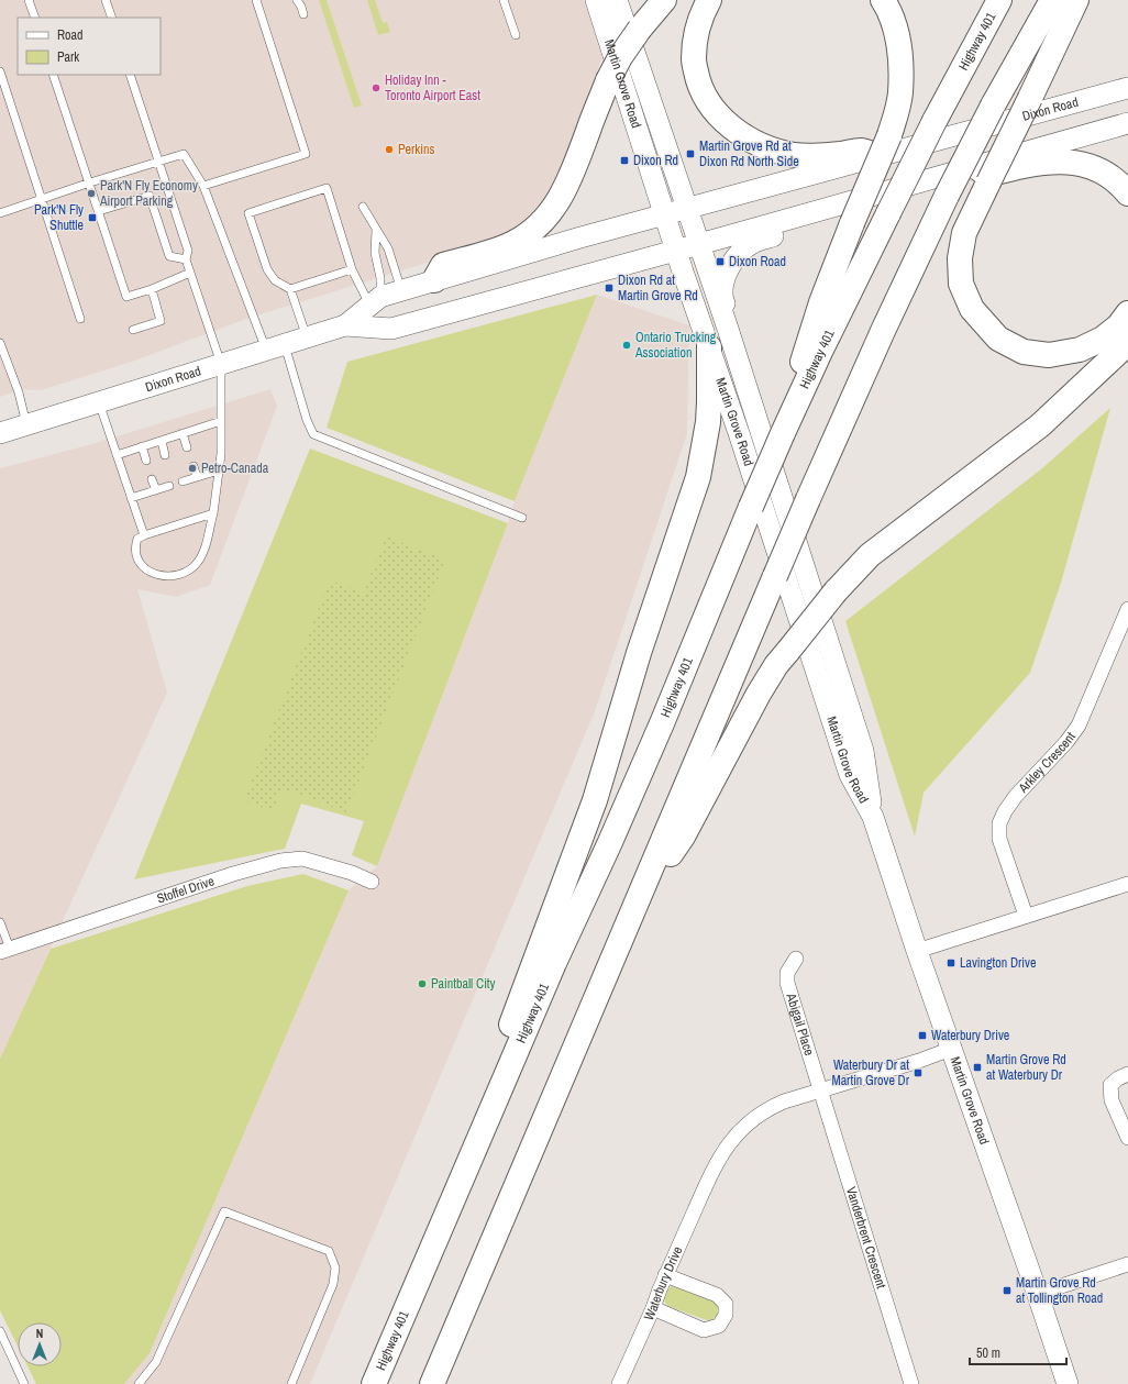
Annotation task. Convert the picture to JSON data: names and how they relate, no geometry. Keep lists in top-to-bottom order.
{
  "streets": {
    "highway": ["Highway 401"],
    "main road": ["Martin Grove Road", "Dixon Road"],
    "street": [
      "Arkley Crescent",
      "Stoffel Drive",
      "Abigail Place",
      "Vanderbrent Crescent",
      "Waterbury Drive"
    ]
  },
  "crossings": [
    ["Martin Grove Road", "Dixon Road"],
    ["Martin Grove Road", "Waterbury Drive"],
    ["Abigail Place", "Vanderbrent Crescent"],
    ["Abigail Place", "Waterbury Drive"],
    ["Vanderbrent Crescent", "Waterbury Drive"]
  ],
  "places": {
    "other": [
      "Holiday Inn - Toronto Airport East",
      "Perkins",
      "Park'N Fly Economy Airport Parking",
      "Ontario Trucking Association",
      "Petro-Canada",
      "Paintball City"
    ],
    "transit": [
      "Martin Grove Rd at Dixon Rd North Side",
      "Dixon Rd",
      "Park'N Fly Shuttle",
      "Dixon Road",
      "Dixon Rd at Martin Grove Rd",
      "Lavington Drive",
      "Waterbury Drive",
      "Martin Grove Rd at Waterbury Dr",
      "Waterbury Dr at Martin Grove Dr",
      "Martin Grove Rd at Tollington Road"
    ]
  },
  "legend": ["Road", "Park"],
  "scale_bar": "50 m",
  "north": "top"
}
